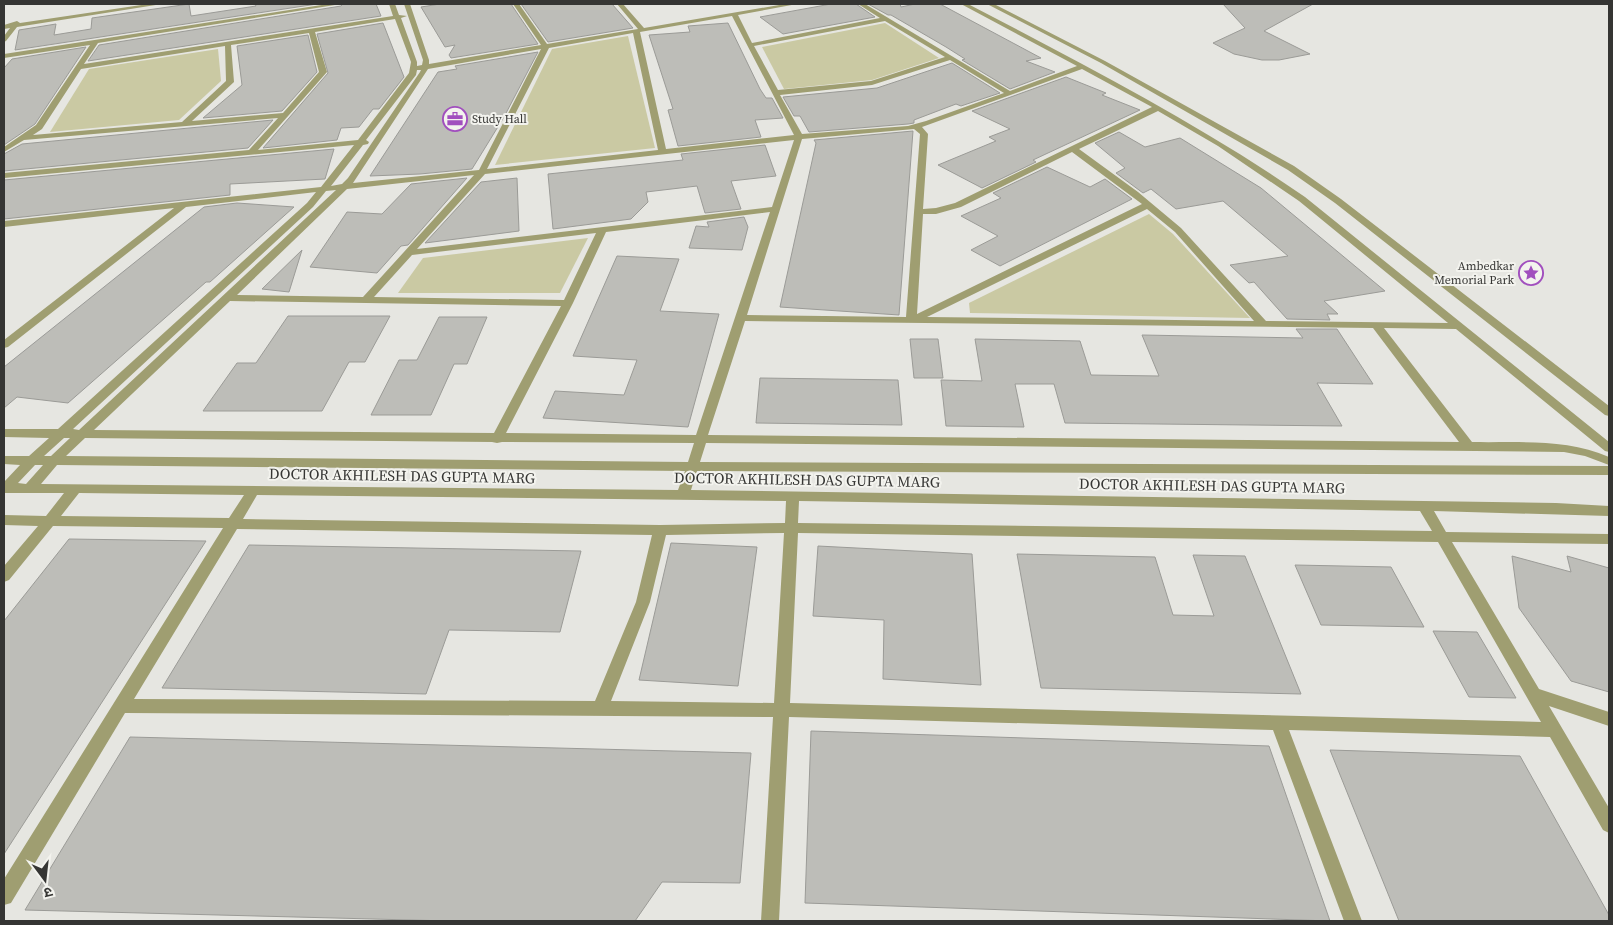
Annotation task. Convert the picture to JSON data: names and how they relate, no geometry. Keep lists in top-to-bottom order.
{
  "streets": {
    "street": ["DOCTOR AKHILESH DAS GUPTA MARG"]
  },
  "places": {
    "office": ["Study Hall"],
    "place": ["Ambedkar Memorial Park"]
  },
  "north": "bottom"
}
